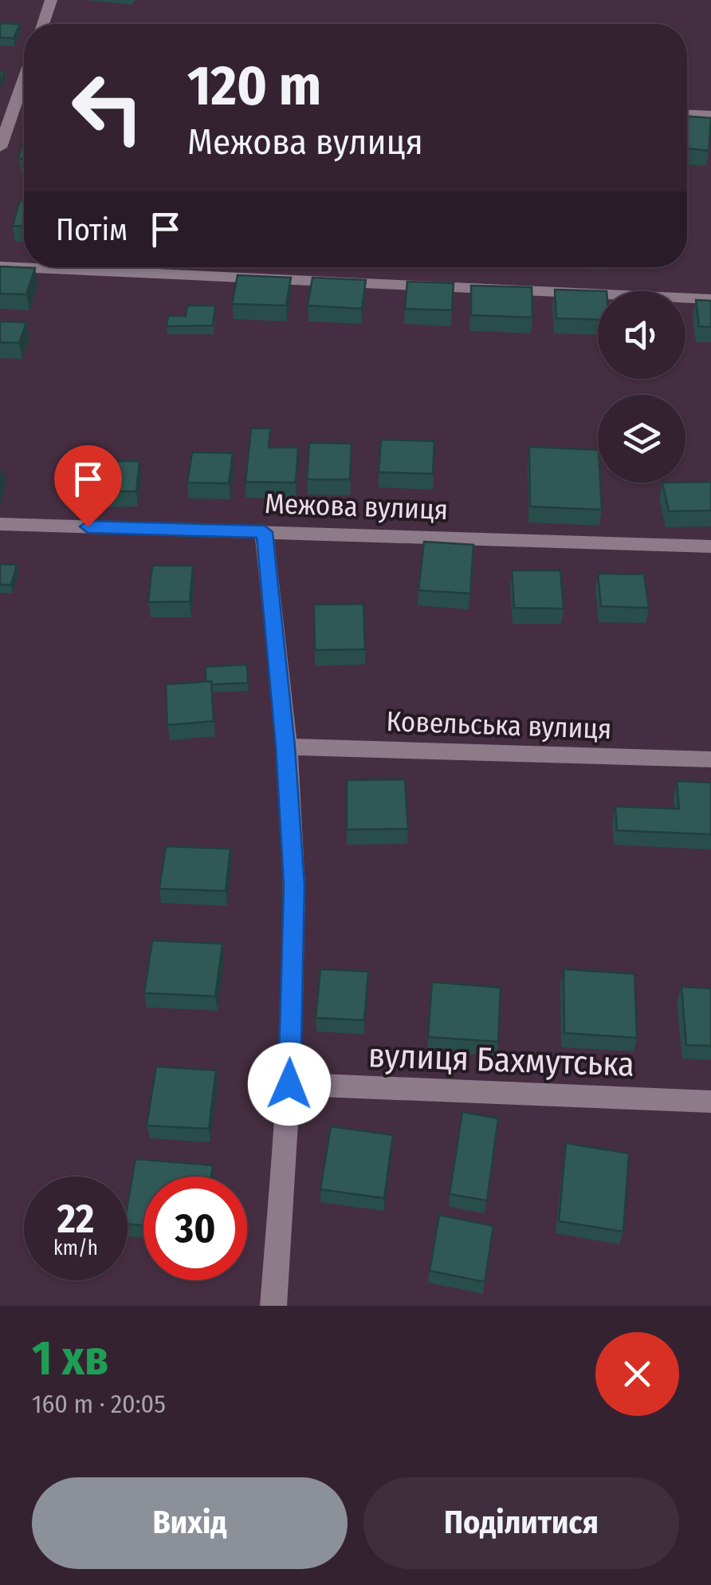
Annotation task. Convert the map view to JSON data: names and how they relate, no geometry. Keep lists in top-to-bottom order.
{
  "streets": {
    "street": ["Межова вулиця", "Ковельська вулиця", "вулиця Бахмутська"]
  },
  "page": {
    "turn": ["120 m", "Межова вулиця"],
    "then": "Потім",
    "speed": "22 km/h",
    "limit": "30",
    "heading": ["1 хв", "160 m · 20:05"],
    "buttons": ["Вихід", "Поділитися"]
  }
}
